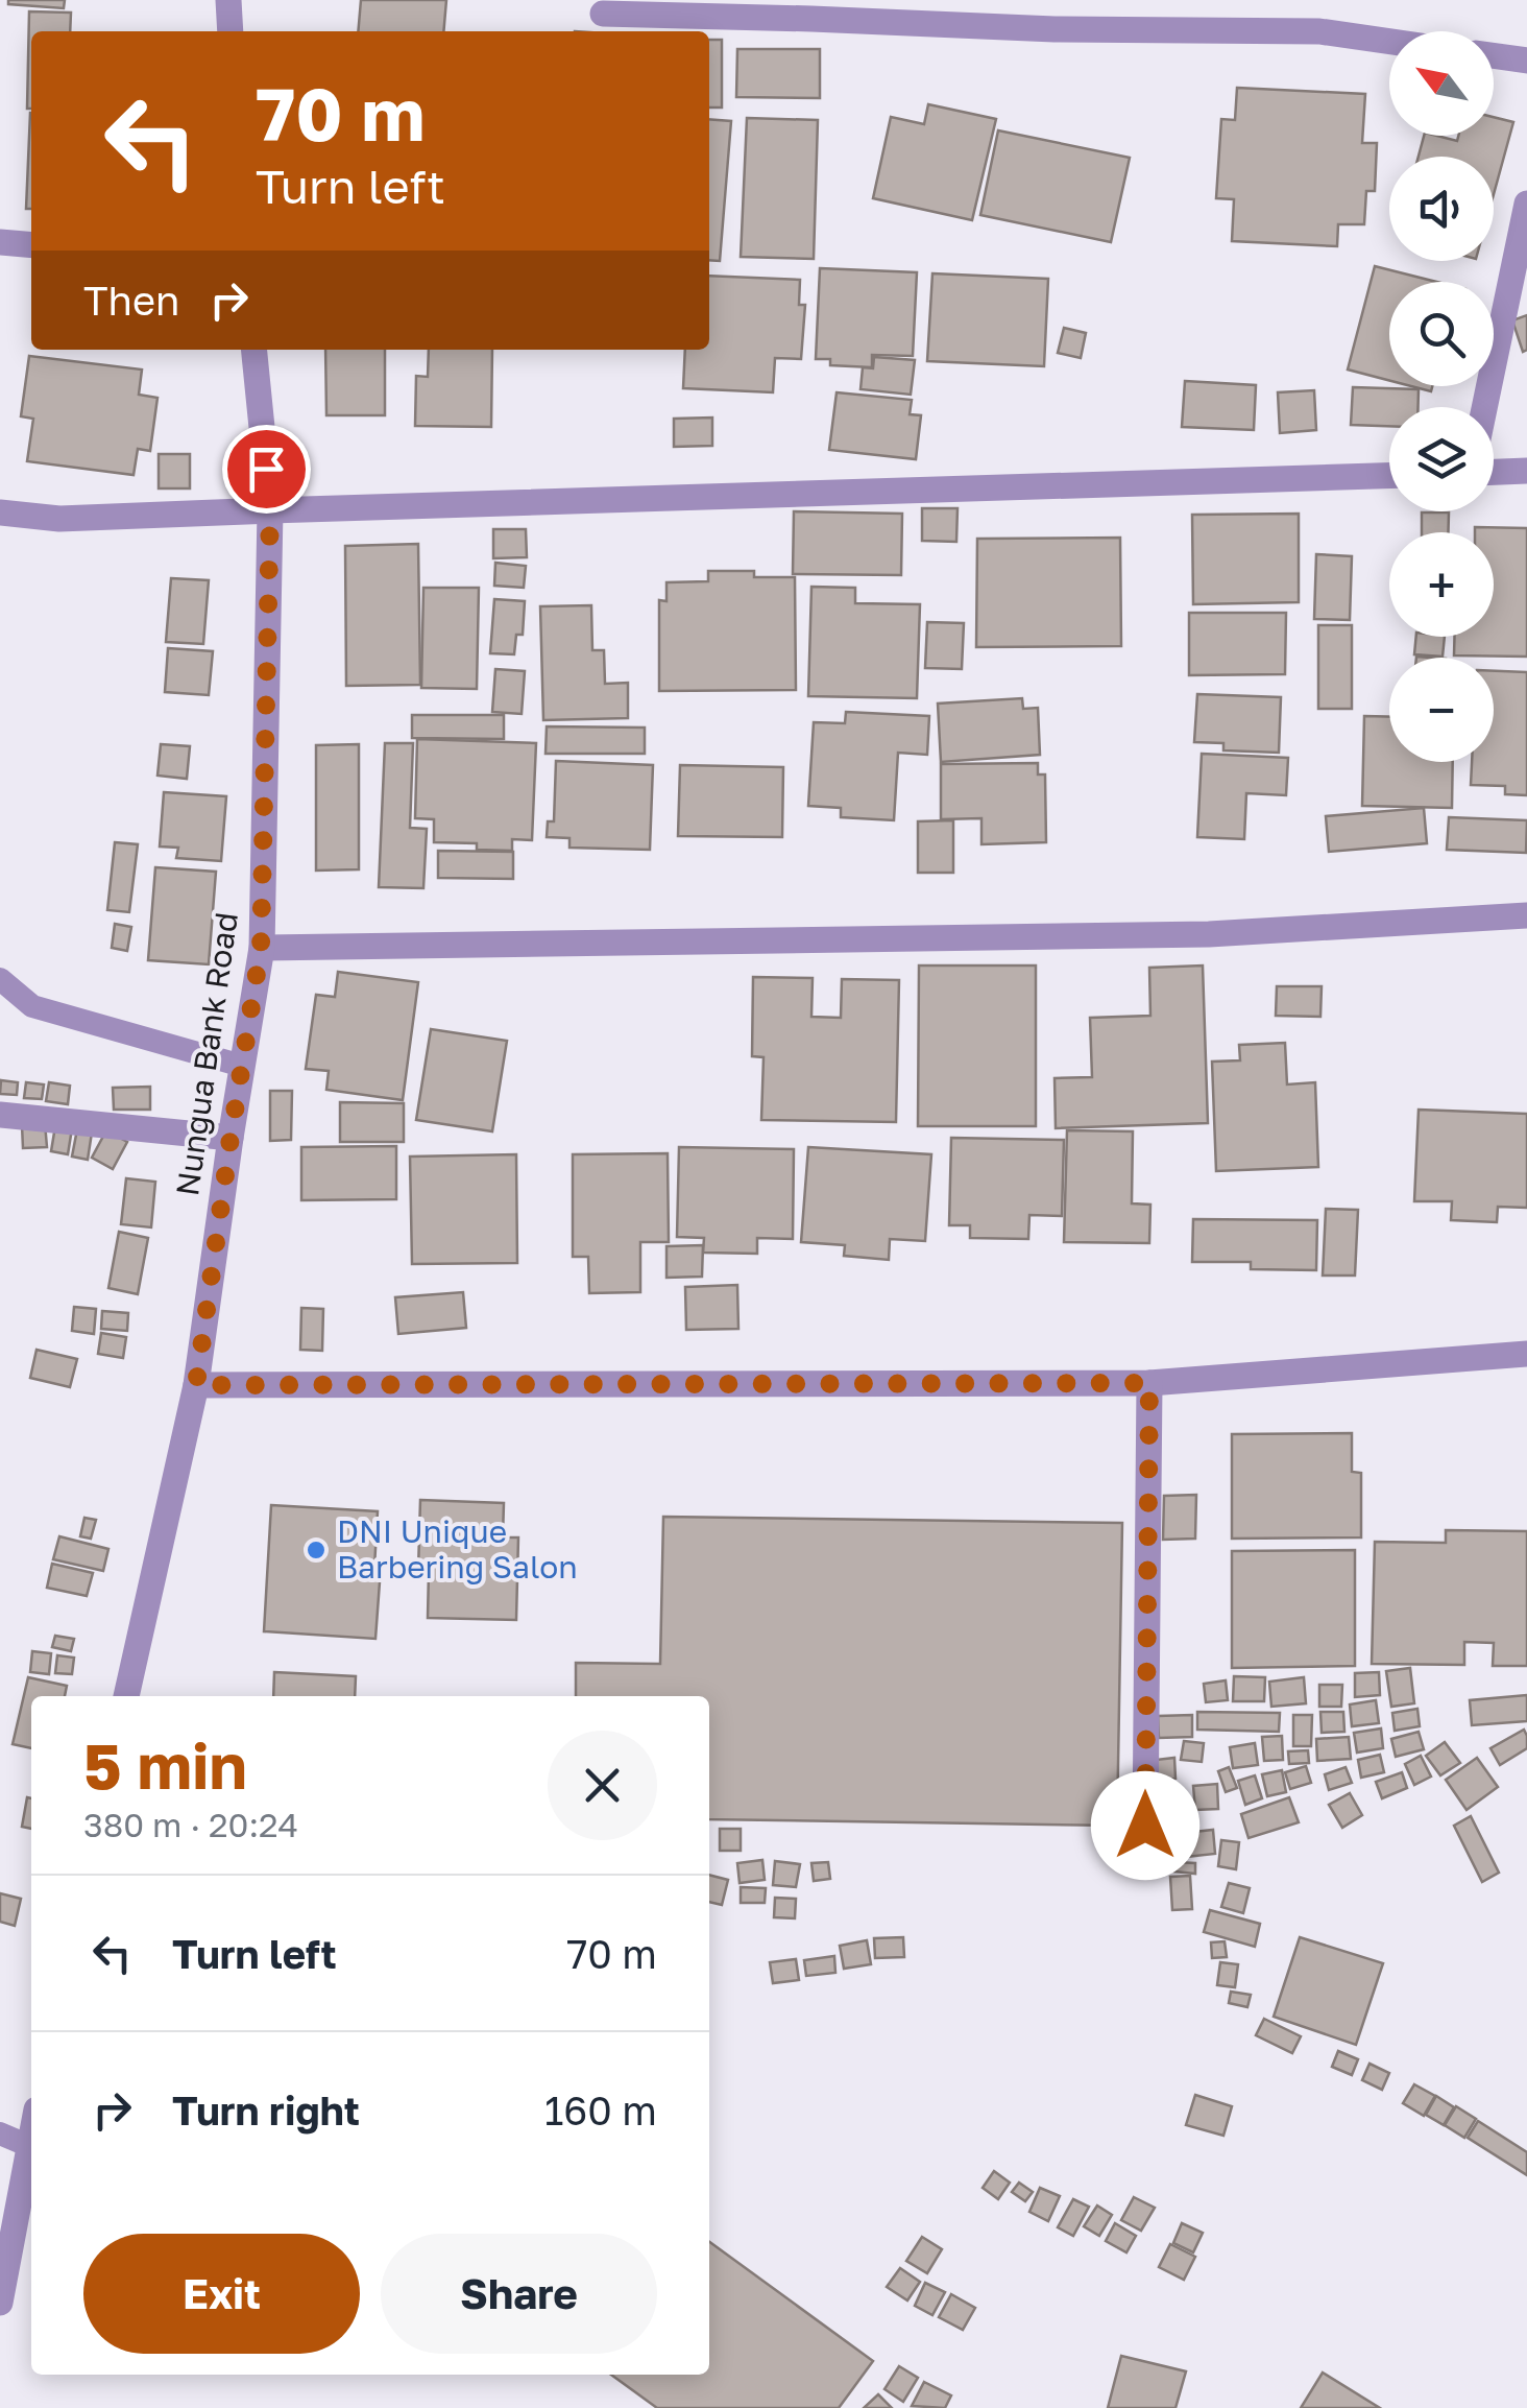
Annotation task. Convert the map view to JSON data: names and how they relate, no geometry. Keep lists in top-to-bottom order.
{
  "streets": {
    "street": ["Nungua Bank Road"]
  },
  "places": ["DNI Unique Barbering Salon"],
  "north": "top left",
  "page": {
    "map_buttons": ["+", "−"],
    "turn": ["70 m", "Turn left"],
    "then": "Then",
    "heading": ["5 min", "380 m · 20:24"],
    "list": [
      {
        "name": "Turn left",
        "value": "70 m"
      },
      {
        "name": "Turn right",
        "value": "160 m"
      }
    ],
    "buttons": ["Exit", "Share"]
  }
}
